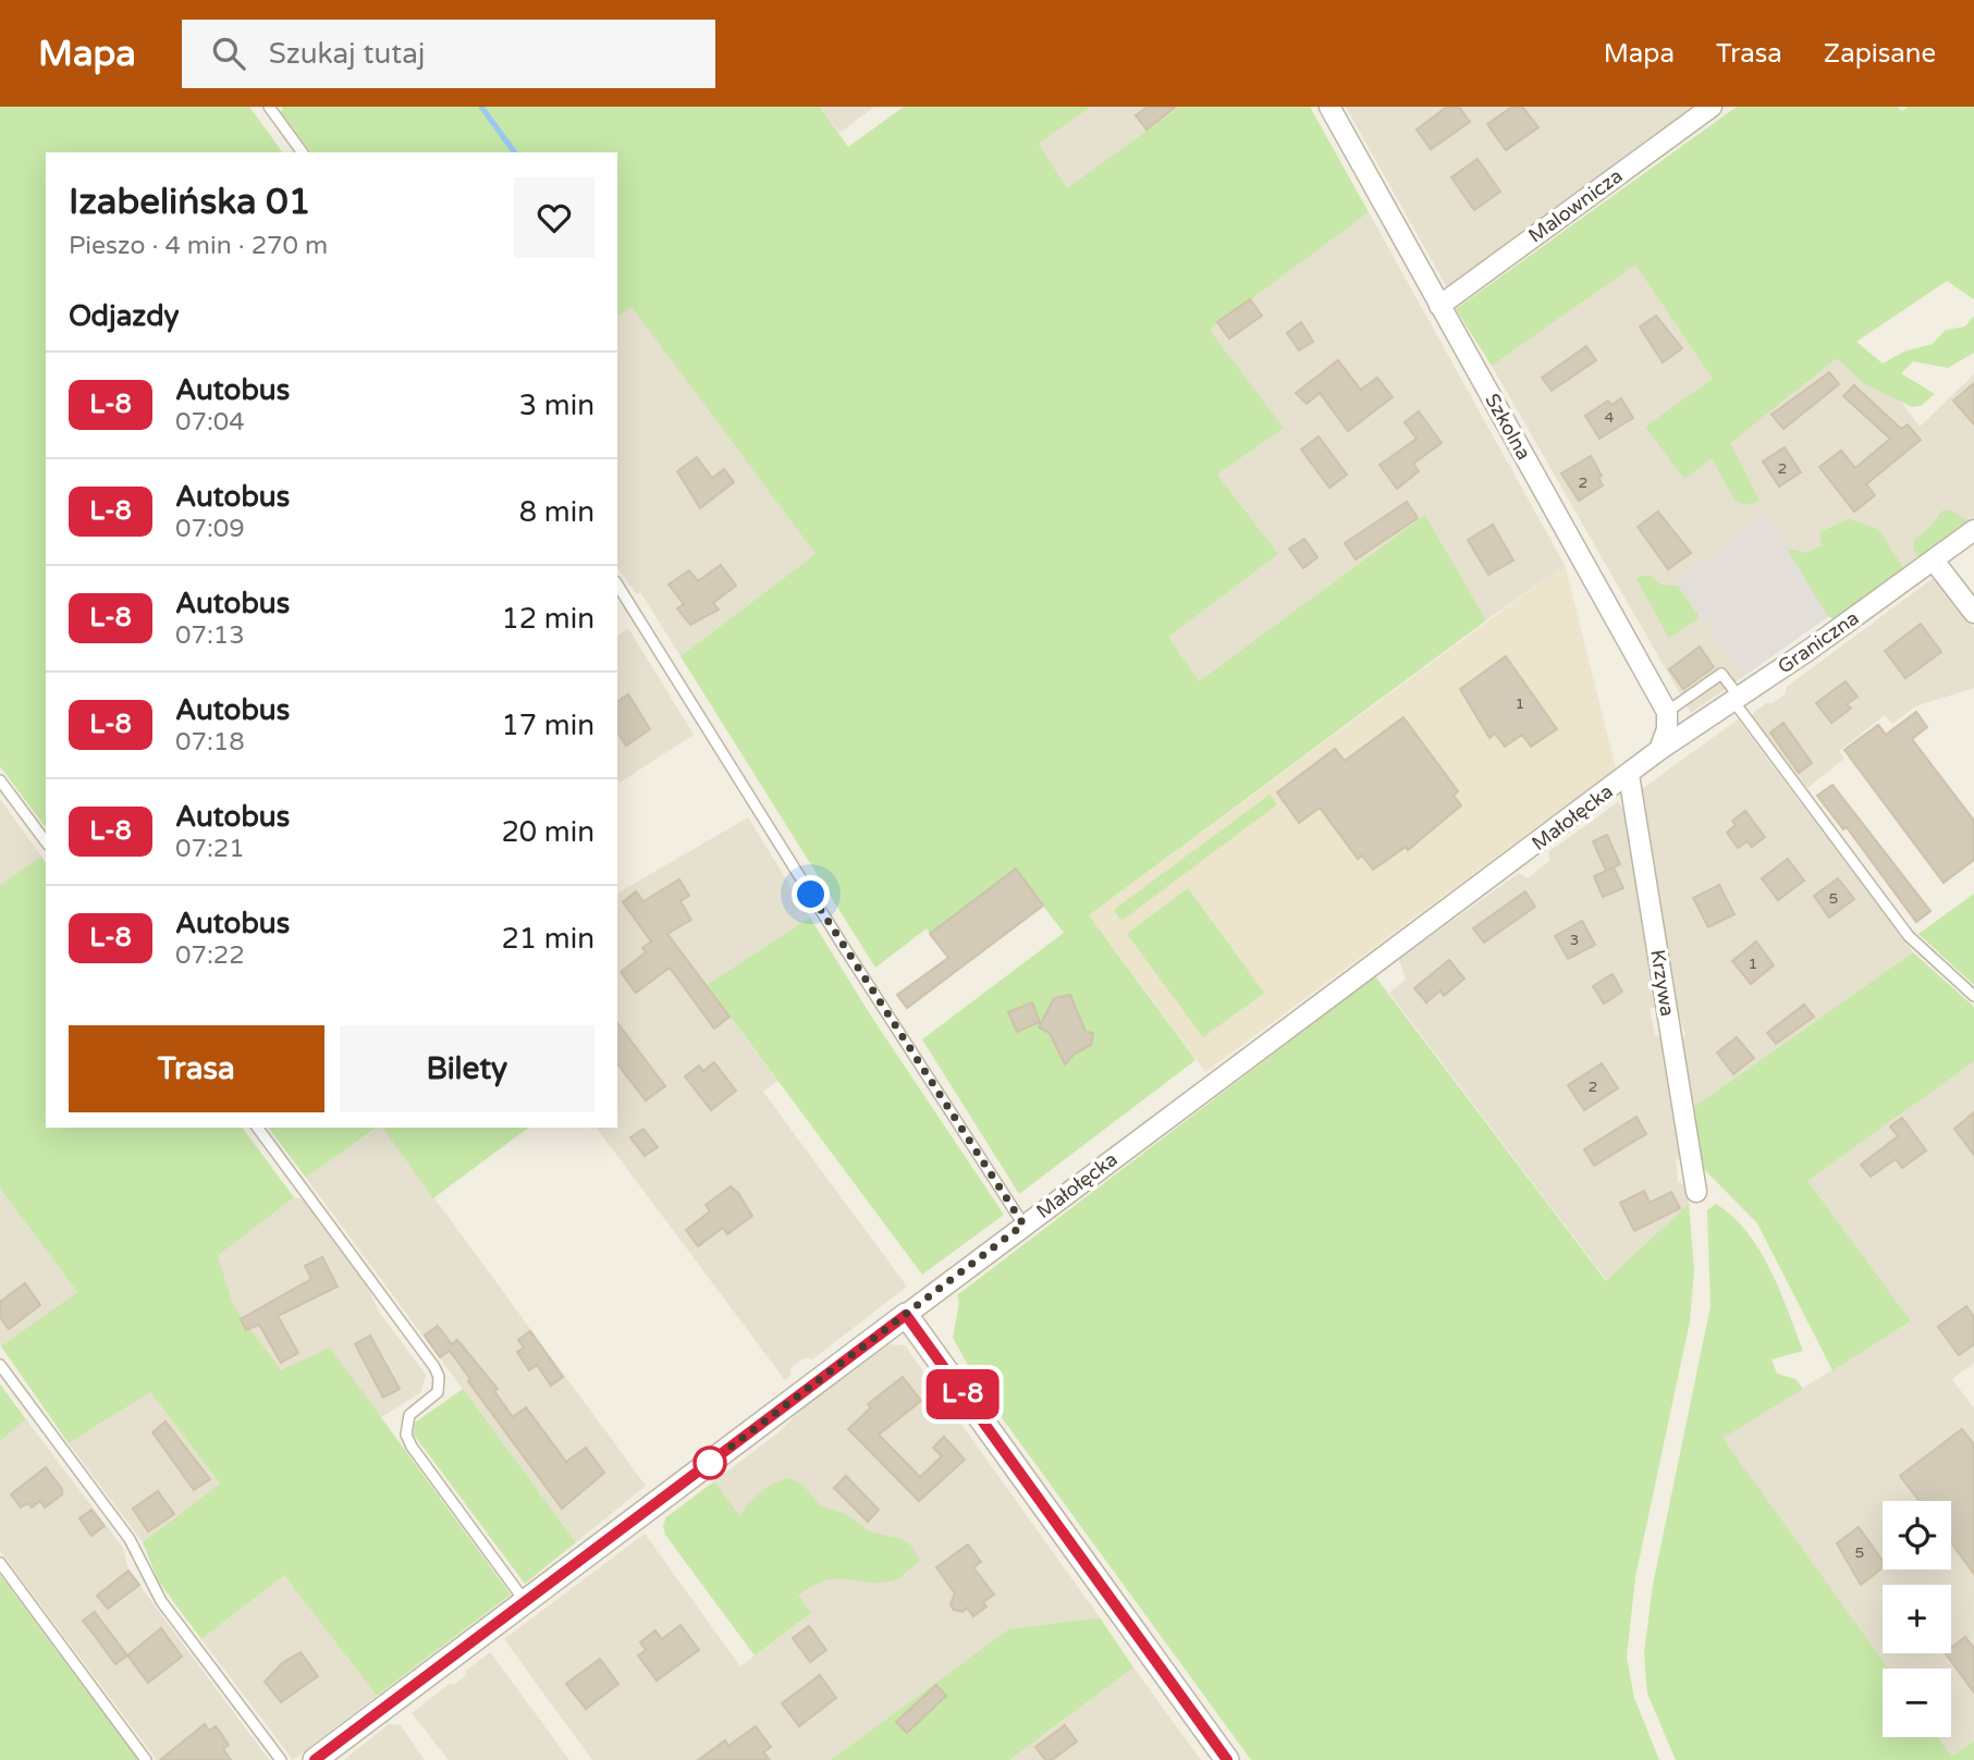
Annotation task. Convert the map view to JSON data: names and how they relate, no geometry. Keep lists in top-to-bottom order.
{
  "streets": {
    "street": [
      "Malownicza",
      "Szkolna",
      "Graniczna",
      "Małołęcka",
      "Krzywa"
    ]
  },
  "crossings": [
    ["Malownicza", "Szkolna"],
    ["Graniczna", "Małołęcka"],
    ["Małołęcka", "Krzywa"]
  ],
  "lines": ["bus line L-8"],
  "house_numbers": [
    "4",
    "2",
    "2",
    "1",
    "5",
    "3",
    "1",
    "2",
    "5"
  ],
  "page": {
    "header": "Mapa",
    "search": "Szukaj tutaj",
    "nav": ["Mapa", "Trasa", "Zapisane"],
    "on_map": "L-8",
    "heading": [
      ["Izabelińska 01", "Pieszo · 4 min · 270 m"],
      "Odjazdy"
    ],
    "list": [
      {
        "mark": "L-8",
        "name": "Autobus",
        "note": "07:04",
        "value": "3 min"
      },
      {
        "mark": "L-8",
        "name": "Autobus",
        "note": "07:09",
        "value": "8 min"
      },
      {
        "mark": "L-8",
        "name": "Autobus",
        "note": "07:13",
        "value": "12 min"
      },
      {
        "mark": "L-8",
        "name": "Autobus",
        "note": "07:18",
        "value": "17 min"
      },
      {
        "mark": "L-8",
        "name": "Autobus",
        "note": "07:21",
        "value": "20 min"
      },
      {
        "mark": "L-8",
        "name": "Autobus",
        "note": "07:22",
        "value": "21 min"
      }
    ],
    "buttons": ["Trasa", "Bilety"],
    "map_buttons": ["+", "−"]
  }
}
